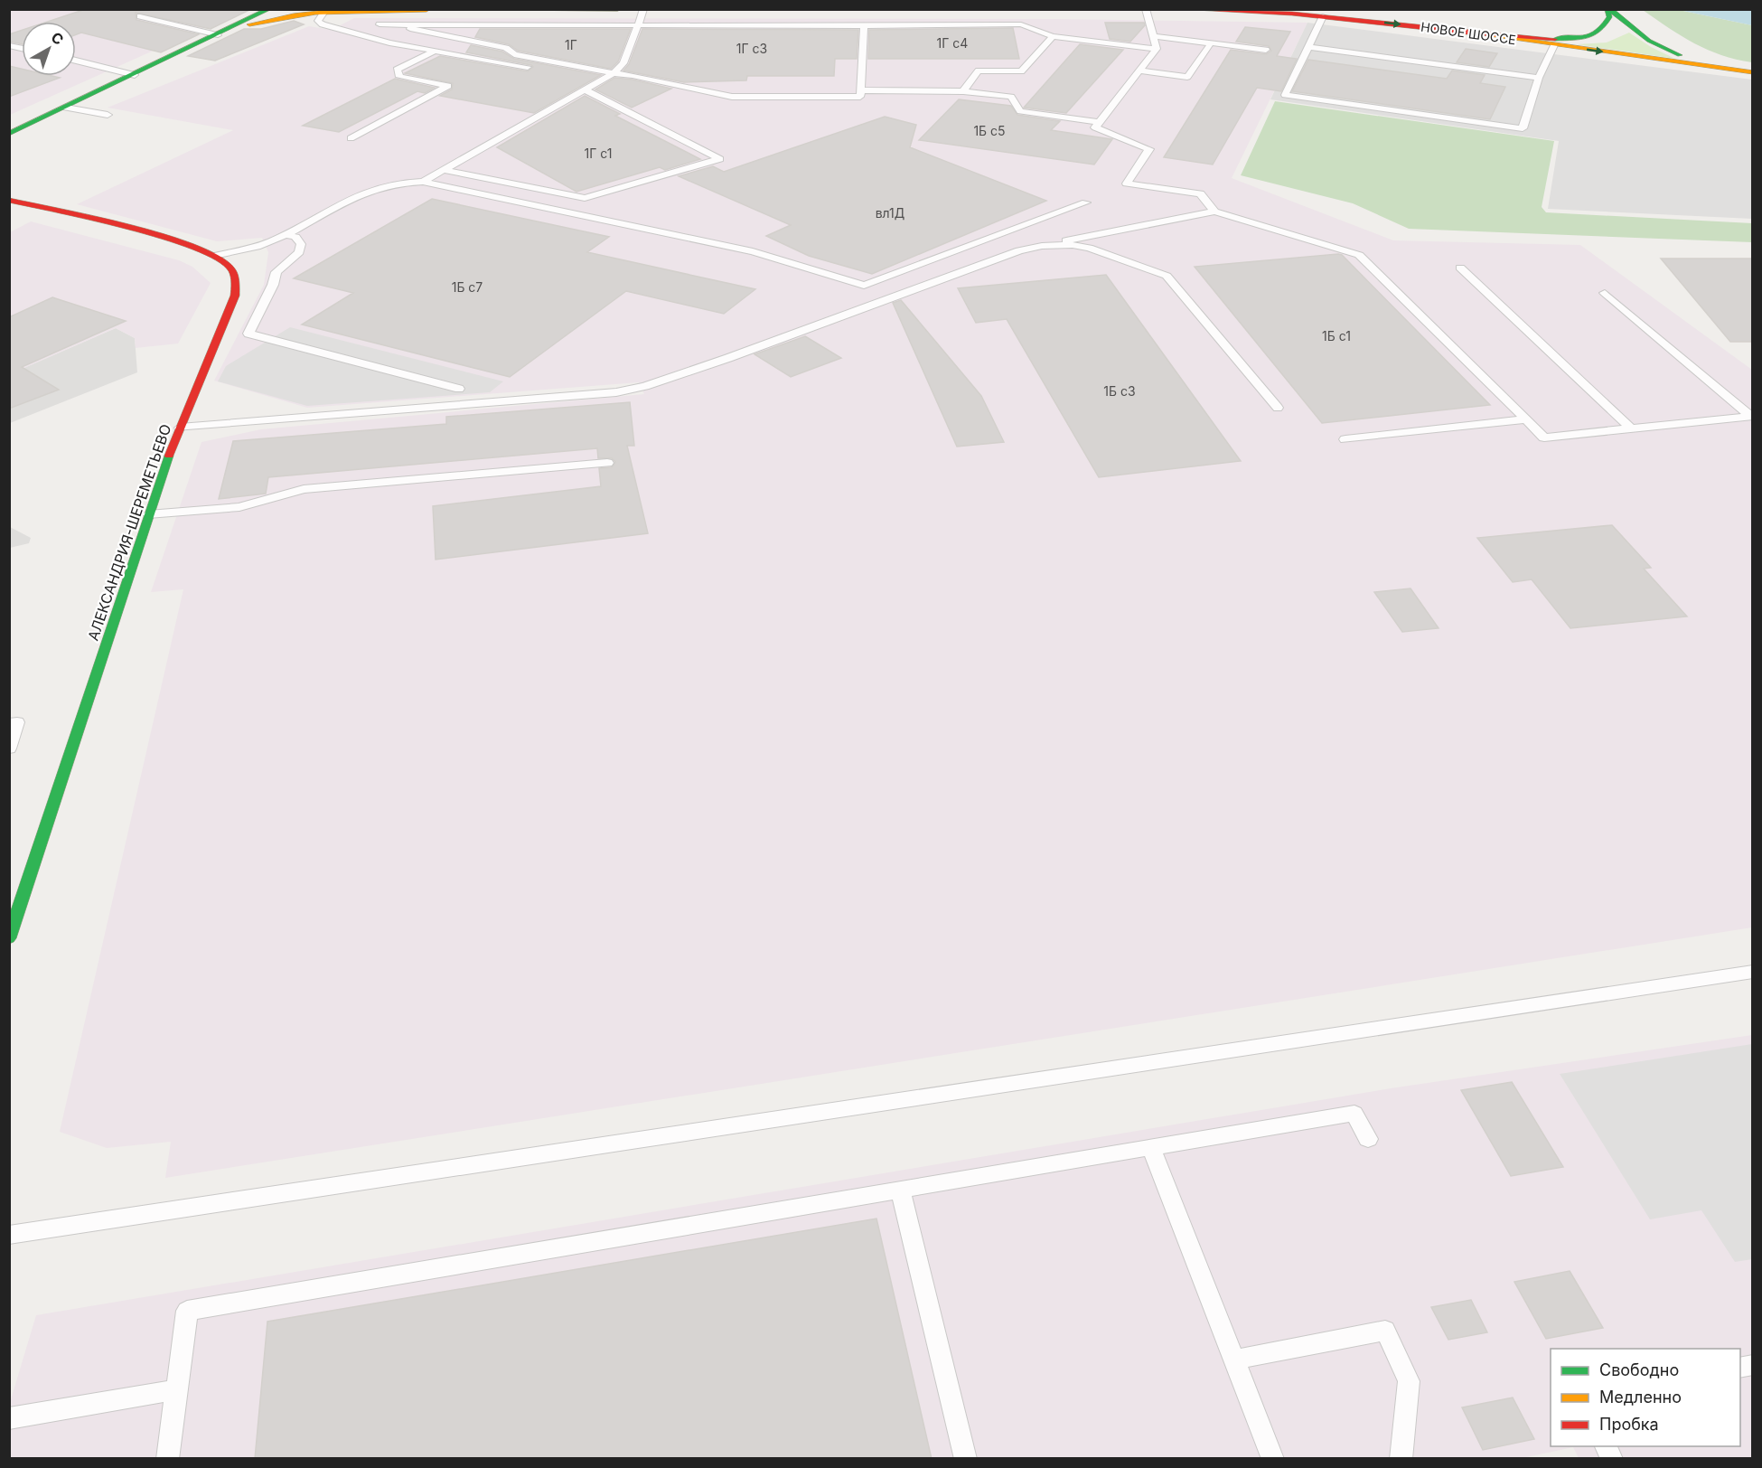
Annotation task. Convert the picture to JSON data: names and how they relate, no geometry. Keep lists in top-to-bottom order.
{
  "streets": {
    "main road": ["НОВОЕ ШОССЕ", "АЛЕКСАНДРИЯ-ШЕРЕМЕТЬЕВО"]
  },
  "house_numbers": [
    "1Г с4",
    "1Г",
    "1Г с3",
    "1Б с5",
    "1Г с1",
    "вл1Д",
    "1Б с7",
    "1Б с1",
    "1Б с3"
  ],
  "legend": ["Свободно", "Медленно", "Пробка"],
  "north": "top right"
}
